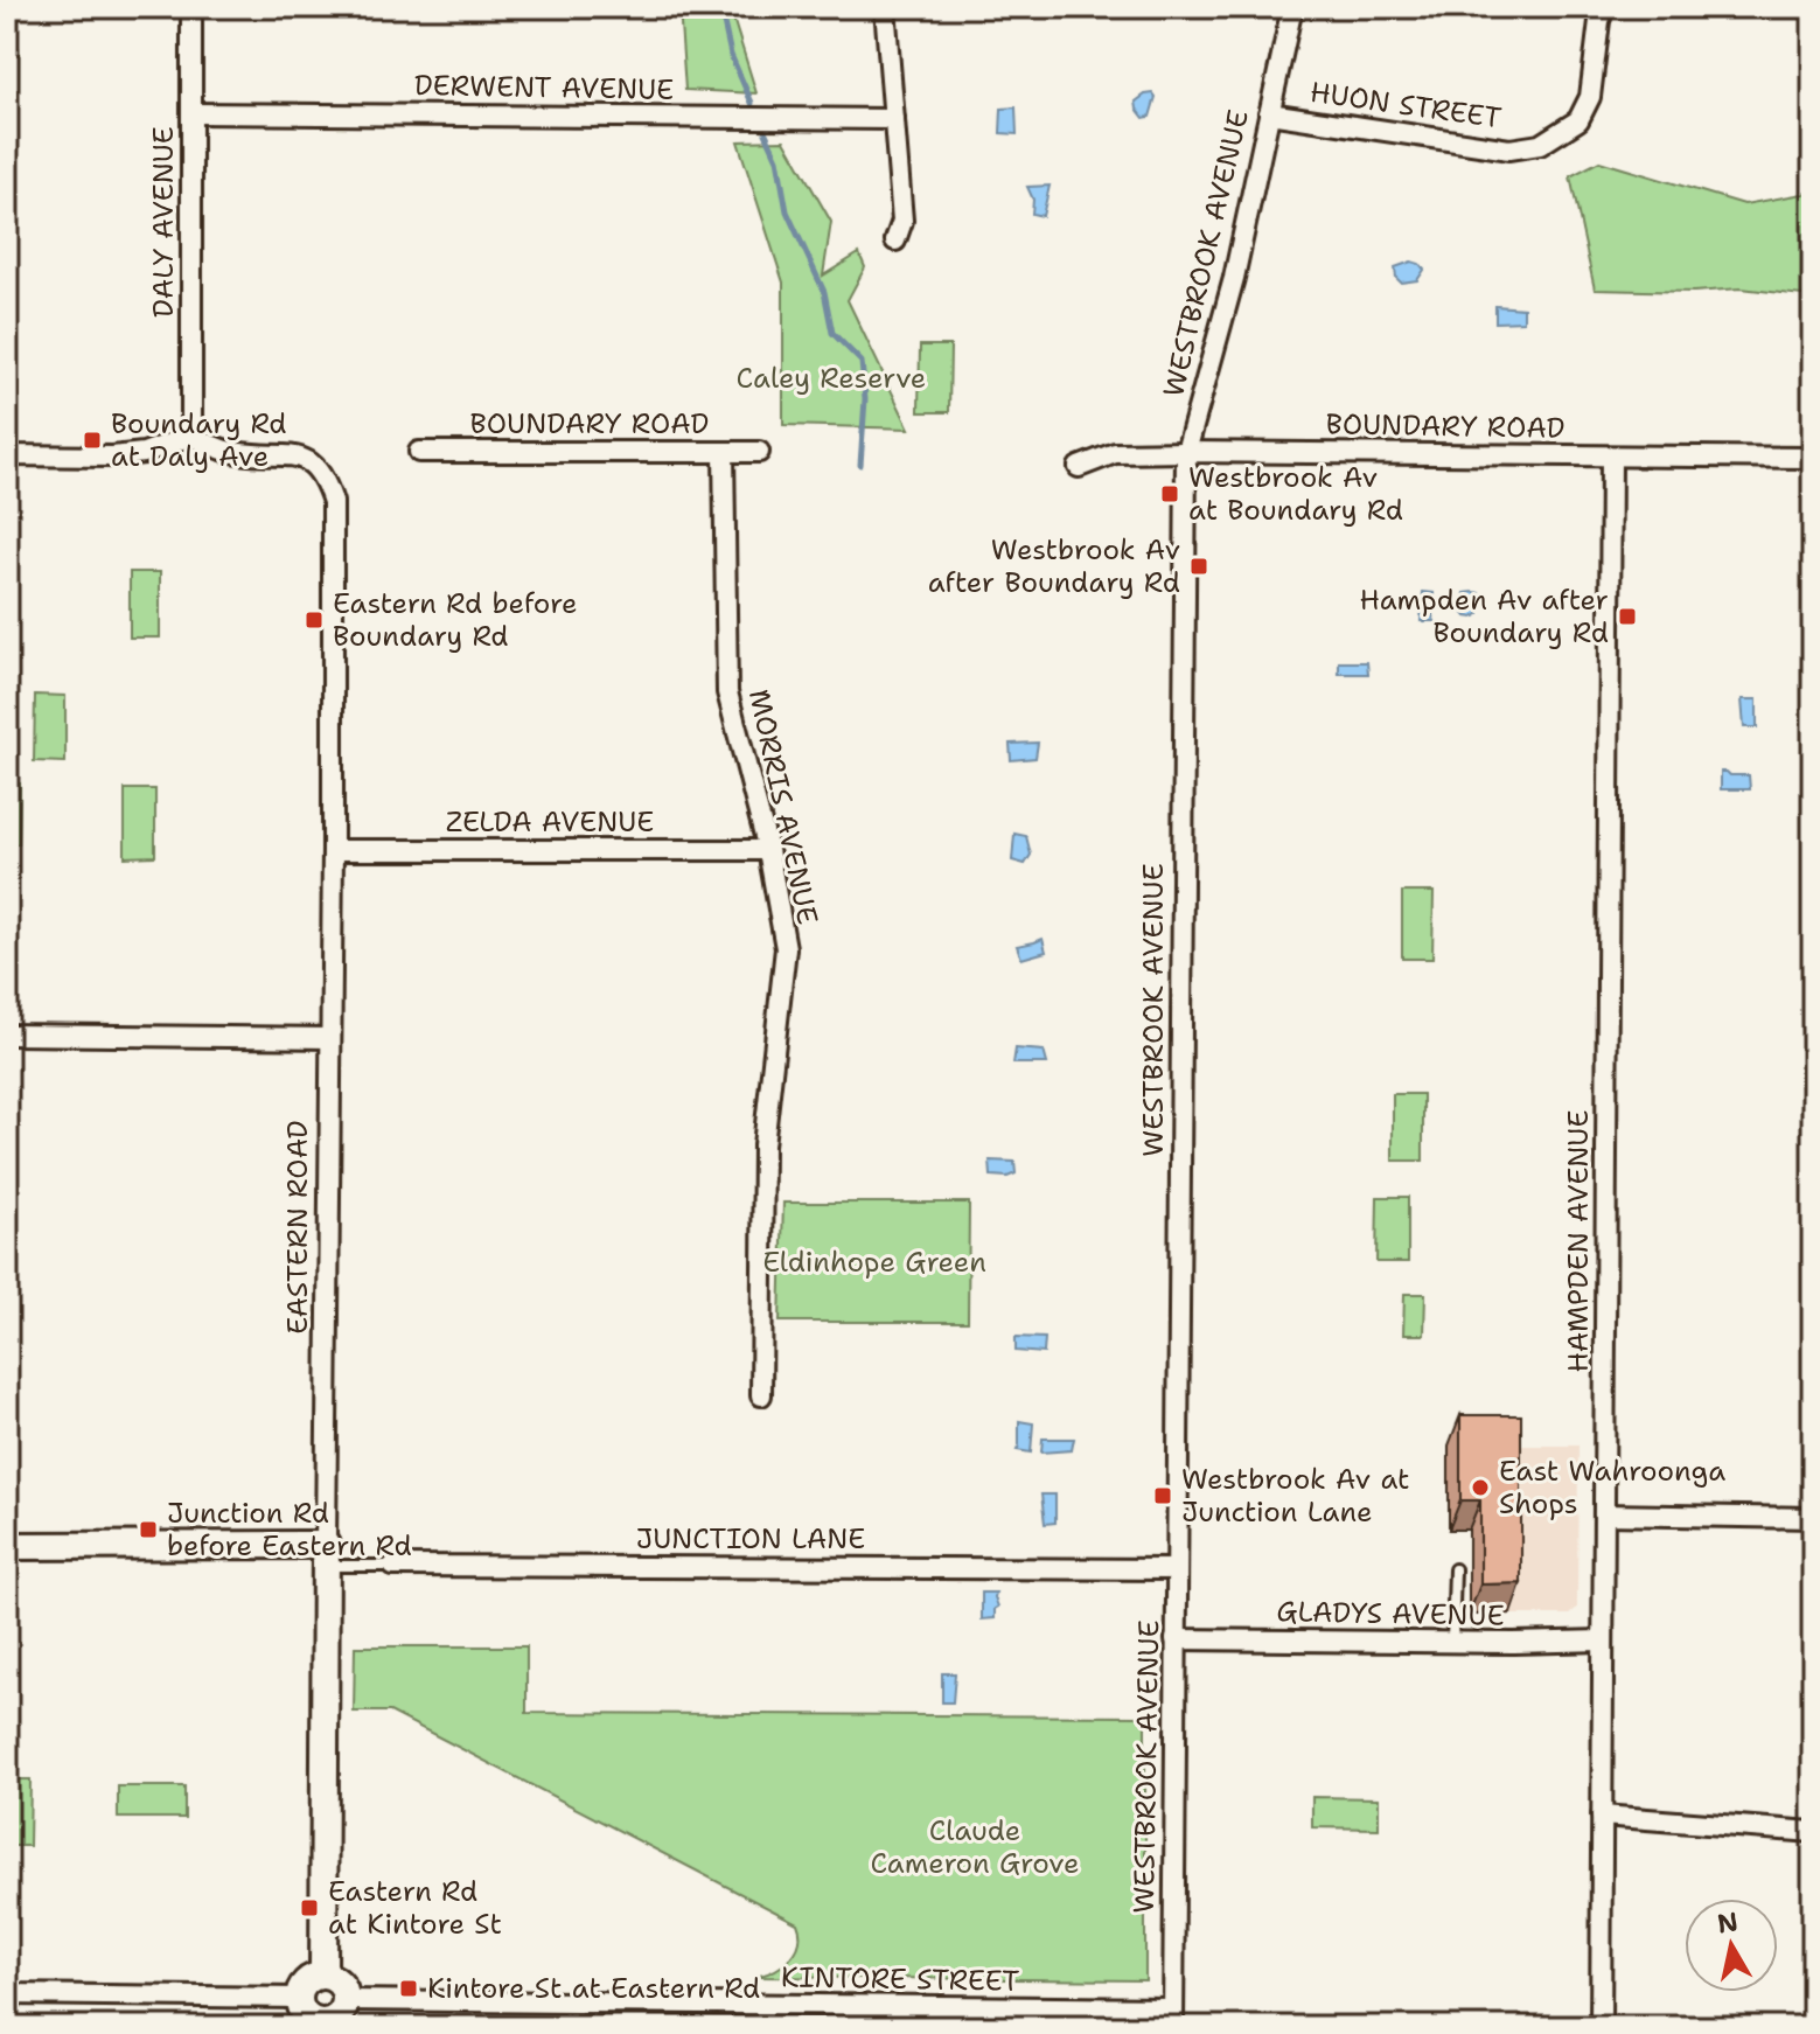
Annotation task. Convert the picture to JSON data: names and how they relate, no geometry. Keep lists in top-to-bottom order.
{
  "streets": {
    "main road": ["EASTERN ROAD"],
    "street": [
      "DERWENT AVENUE",
      "HUON STREET",
      "DALY AVENUE",
      "WESTBROOK AVENUE",
      "BOUNDARY ROAD",
      "MORRIS AVENUE",
      "ZELDA AVENUE",
      "HAMPDEN AVENUE",
      "JUNCTION LANE",
      "GLADYS AVENUE",
      "KINTORE STREET"
    ]
  },
  "crossings": [
    ["DERWENT AVENUE", "DALY AVENUE"],
    ["HUON STREET", "WESTBROOK AVENUE"],
    ["DALY AVENUE", "EASTERN ROAD"],
    ["WESTBROOK AVENUE", "BOUNDARY ROAD"],
    ["WESTBROOK AVENUE", "JUNCTION LANE"],
    ["WESTBROOK AVENUE", "GLADYS AVENUE"],
    ["WESTBROOK AVENUE", "KINTORE STREET"],
    ["BOUNDARY ROAD", "MORRIS AVENUE"],
    ["BOUNDARY ROAD", "HAMPDEN AVENUE"],
    ["MORRIS AVENUE", "ZELDA AVENUE"],
    ["ZELDA AVENUE", "EASTERN ROAD"],
    ["EASTERN ROAD", "JUNCTION LANE"],
    ["EASTERN ROAD", "KINTORE STREET"],
    ["HAMPDEN AVENUE", "GLADYS AVENUE"]
  ],
  "parks": ["Caley Reserve", "Eldinhope Green", "Claude Cameron Grove"],
  "places": {
    "transit": [
      "Boundary Rd at Daly Ave",
      "Westbrook Av at Boundary Rd",
      "Westbrook Av after Boundary Rd",
      "Hampden Av after Boundary Rd",
      "Eastern Rd before Boundary Rd",
      "Westbrook Av at Junction Lane",
      "Junction Rd before Eastern Rd",
      "Eastern Rd at Kintore St",
      "Kintore St at Eastern Rd"
    ],
    "other": ["East Wahroonga Shops"]
  },
  "north": "top"
}
